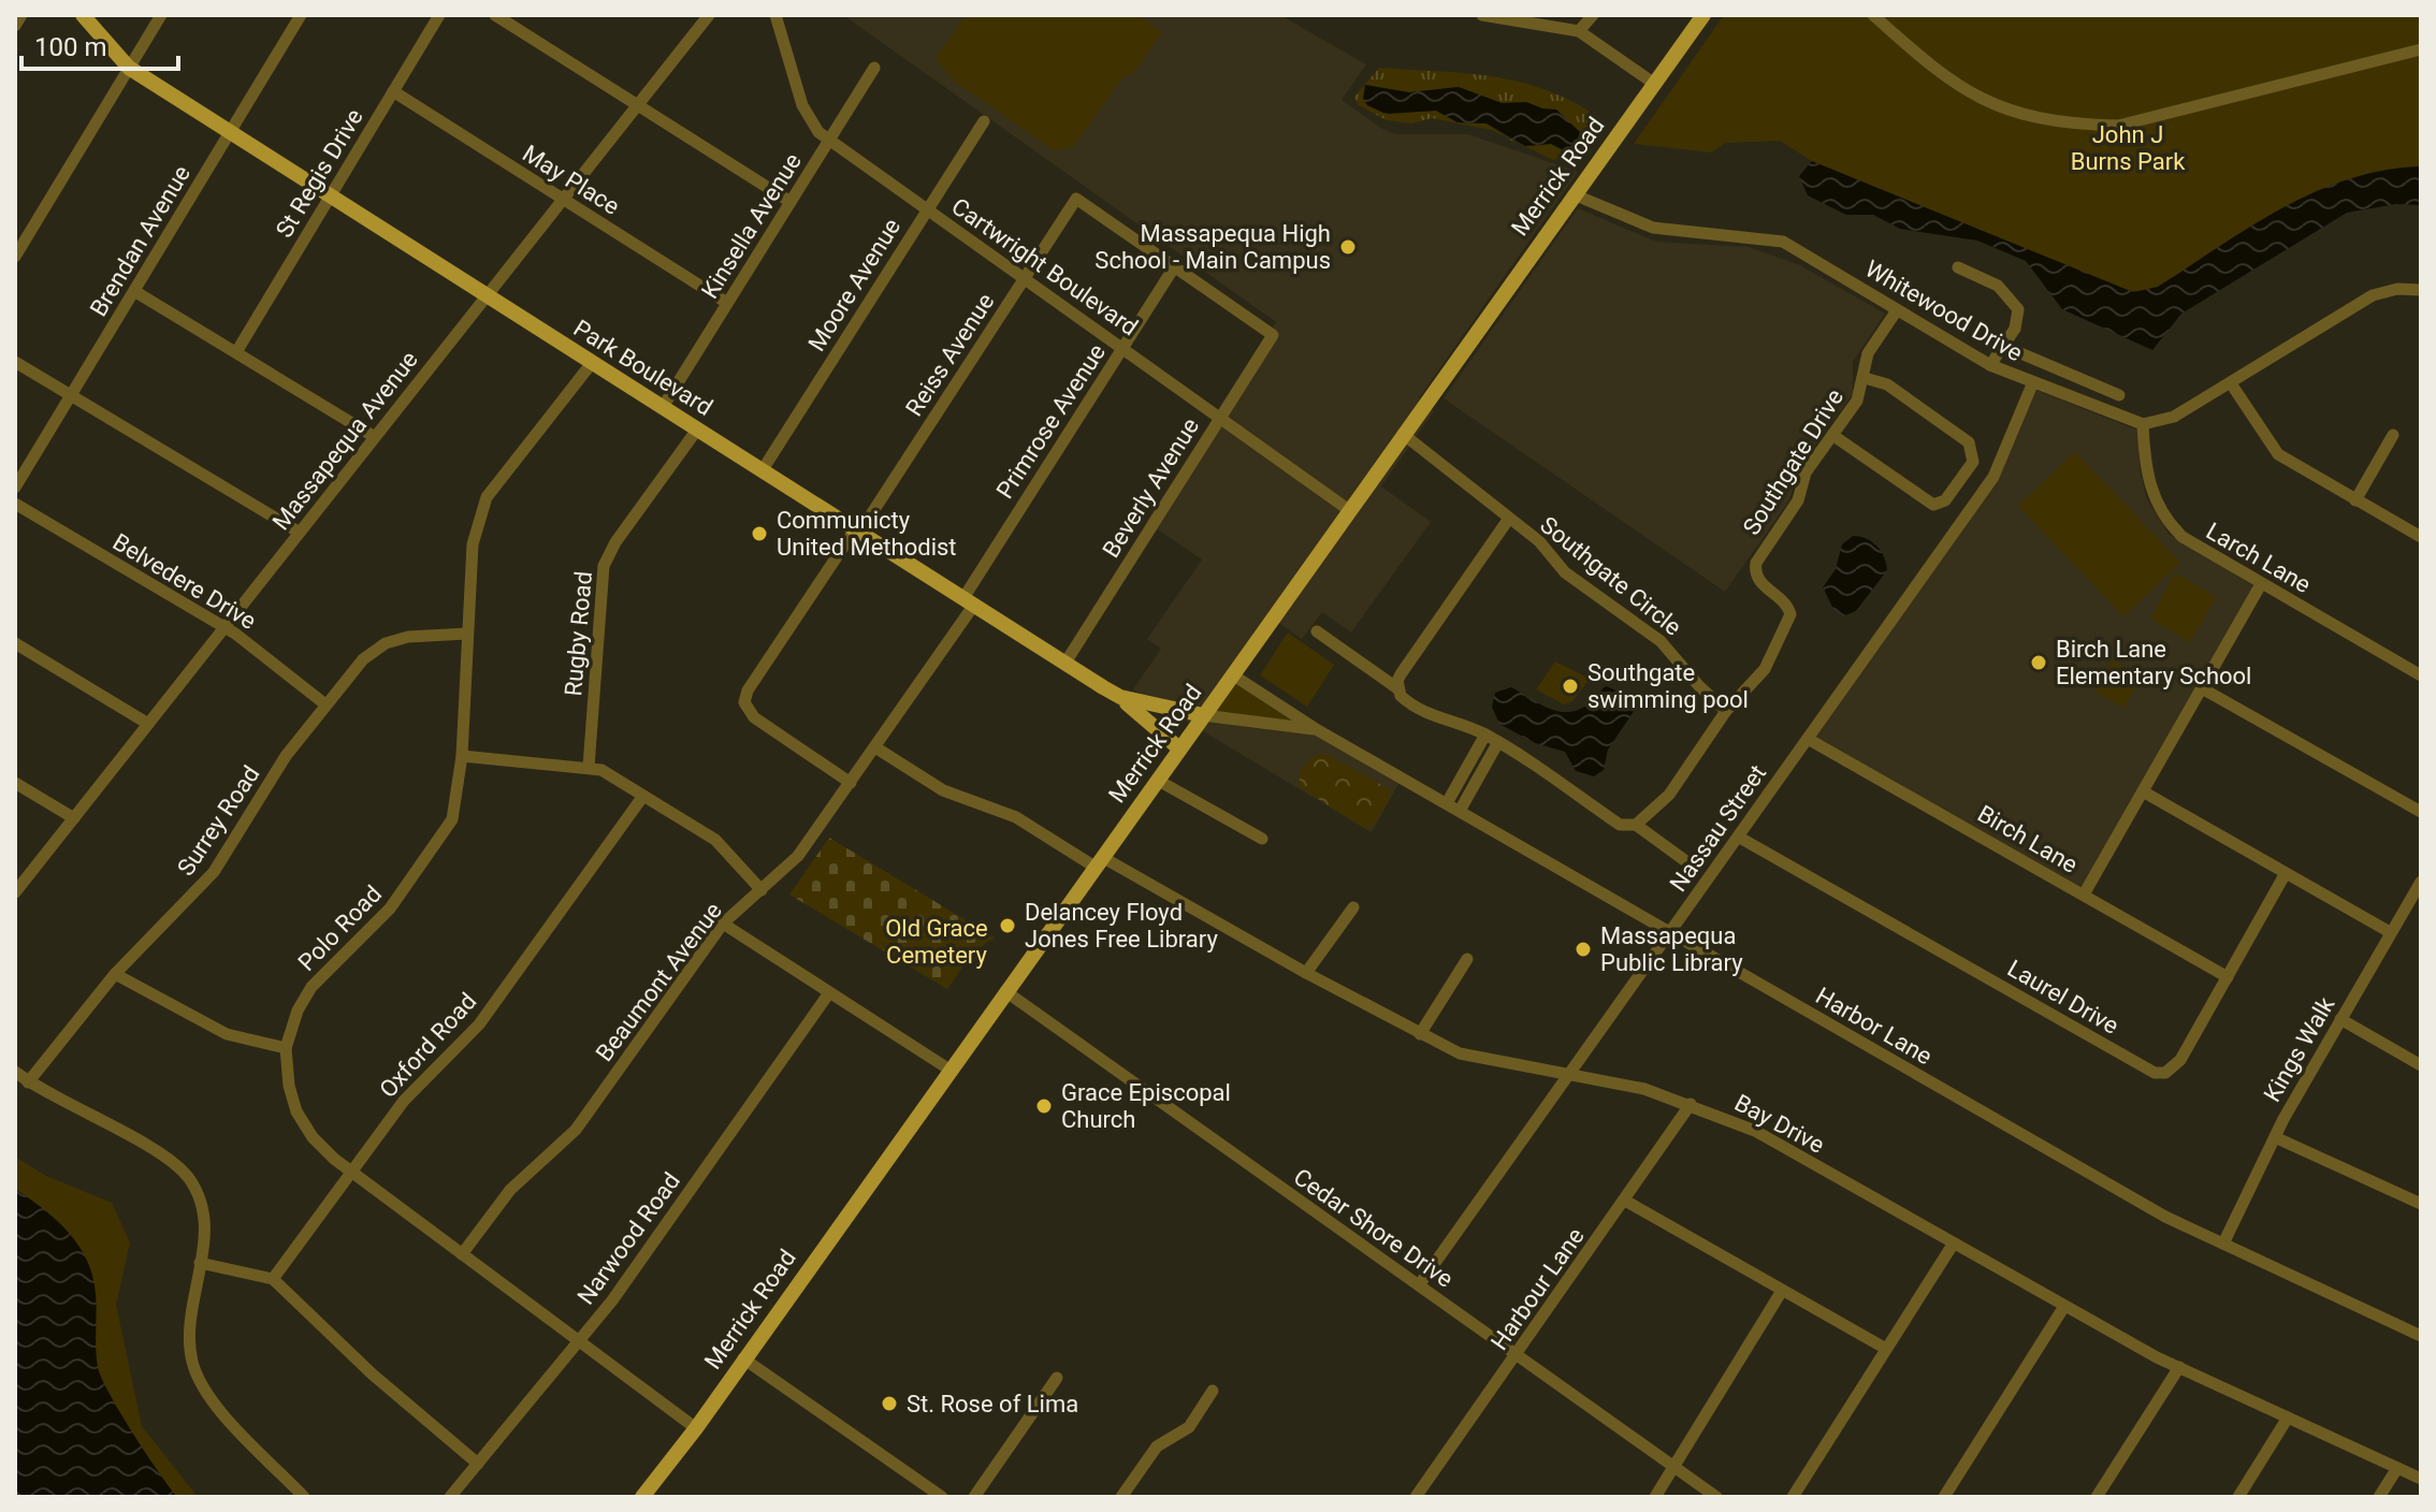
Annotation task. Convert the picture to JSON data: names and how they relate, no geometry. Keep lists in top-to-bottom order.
{
  "streets": {
    "main road": ["Merrick Road", "Park Boulevard"],
    "street": [
      "St Regis Drive",
      "May Place",
      "Kinsella Avenue",
      "Brendan Avenue",
      "Cartwright Boulevard",
      "Moore Avenue",
      "Whitewood Drive",
      "Reiss Avenue",
      "Primrose Avenue",
      "Massapequa Avenue",
      "Southgate Drive",
      "Beverly Avenue",
      "Larch Lane",
      "Southgate Circle",
      "Belvedere Drive",
      "Rugby Road",
      "Surrey Road",
      "Nassau Street",
      "Birch Lane",
      "Polo Road",
      "Beaumont Avenue",
      "Laurel Drive",
      "Harbor Lane",
      "Oxford Road",
      "Kings Walk",
      "Bay Drive",
      "Cedar Shore Drive",
      "Narwood Road",
      "Harbour Lane"
    ]
  },
  "crossings": [
    ["St Regis Drive", "May Place"],
    ["St Regis Drive", "Park Boulevard"],
    ["Merrick Road", "Cartwright Boulevard"],
    ["Merrick Road", "Whitewood Drive"],
    ["Merrick Road", "Park Boulevard"],
    ["Merrick Road", "Southgate Circle"],
    ["Merrick Road", "Polo Road"],
    ["Merrick Road", "Harbor Lane"],
    ["Merrick Road", "Bay Drive"],
    ["Merrick Road", "Cedar Shore Drive"],
    ["May Place", "Kinsella Avenue"],
    ["May Place", "Massapequa Avenue"],
    ["Kinsella Avenue", "Cartwright Boulevard"],
    ["Kinsella Avenue", "Park Boulevard"],
    ["Brendan Avenue", "Park Boulevard"],
    ["Cartwright Boulevard", "Moore Avenue"],
    ["Cartwright Boulevard", "Reiss Avenue"],
    ["Cartwright Boulevard", "Primrose Avenue"],
    ["Cartwright Boulevard", "Beverly Avenue"],
    ["Moore Avenue", "Park Boulevard"],
    ["Whitewood Drive", "Southgate Drive"],
    ["Whitewood Drive", "Larch Lane"],
    ["Whitewood Drive", "Nassau Street"],
    ["Reiss Avenue", "Park Boulevard"],
    ["Reiss Avenue", "Primrose Avenue"],
    ["Reiss Avenue", "Beverly Avenue"],
    ["Reiss Avenue", "Beaumont Avenue"],
    ["Park Boulevard", "Primrose Avenue"],
    ["Park Boulevard", "Massapequa Avenue"],
    ["Park Boulevard", "Beverly Avenue"],
    ["Park Boulevard", "Rugby Road"],
    ["Park Boulevard", "Polo Road"],
    ["Park Boulevard", "Beaumont Avenue"],
    ["Park Boulevard", "Harbor Lane"],
    ["Primrose Avenue", "Beverly Avenue"],
    ["Primrose Avenue", "Beaumont Avenue"],
    ["Massapequa Avenue", "Belvedere Drive"],
    ["Southgate Drive", "Southgate Circle"],
    ["Belvedere Drive", "Surrey Road"],
    ["Surrey Road", "Polo Road"],
    ["Nassau Street", "Birch Lane"],
    ["Nassau Street", "Laurel Drive"],
    ["Nassau Street", "Harbor Lane"],
    ["Nassau Street", "Bay Drive"],
    ["Nassau Street", "Cedar Shore Drive"],
    ["Birch Lane", "Laurel Drive"],
    ["Polo Road", "Beaumont Avenue"],
    ["Polo Road", "Oxford Road"],
    ["Polo Road", "Narwood Road"],
    ["Beaumont Avenue", "Bay Drive"],
    ["Harbor Lane", "Kings Walk"],
    ["Bay Drive", "Harbour Lane"],
    ["Cedar Shore Drive", "Harbour Lane"]
  ],
  "parks": ["John J Burns Park", "Old Grace Cemetery"],
  "places": [
    "Massapequa High School - Main Campus",
    "Communicty United Methodist",
    "Birch Lane Elementary School",
    "Southgate swimming pool",
    "Delancey Floyd Jones Free Library",
    "Massapequa Public Library",
    "Grace Episcopal Church",
    "St. Rose of Lima"
  ],
  "scale_bar": "100 m"
}
